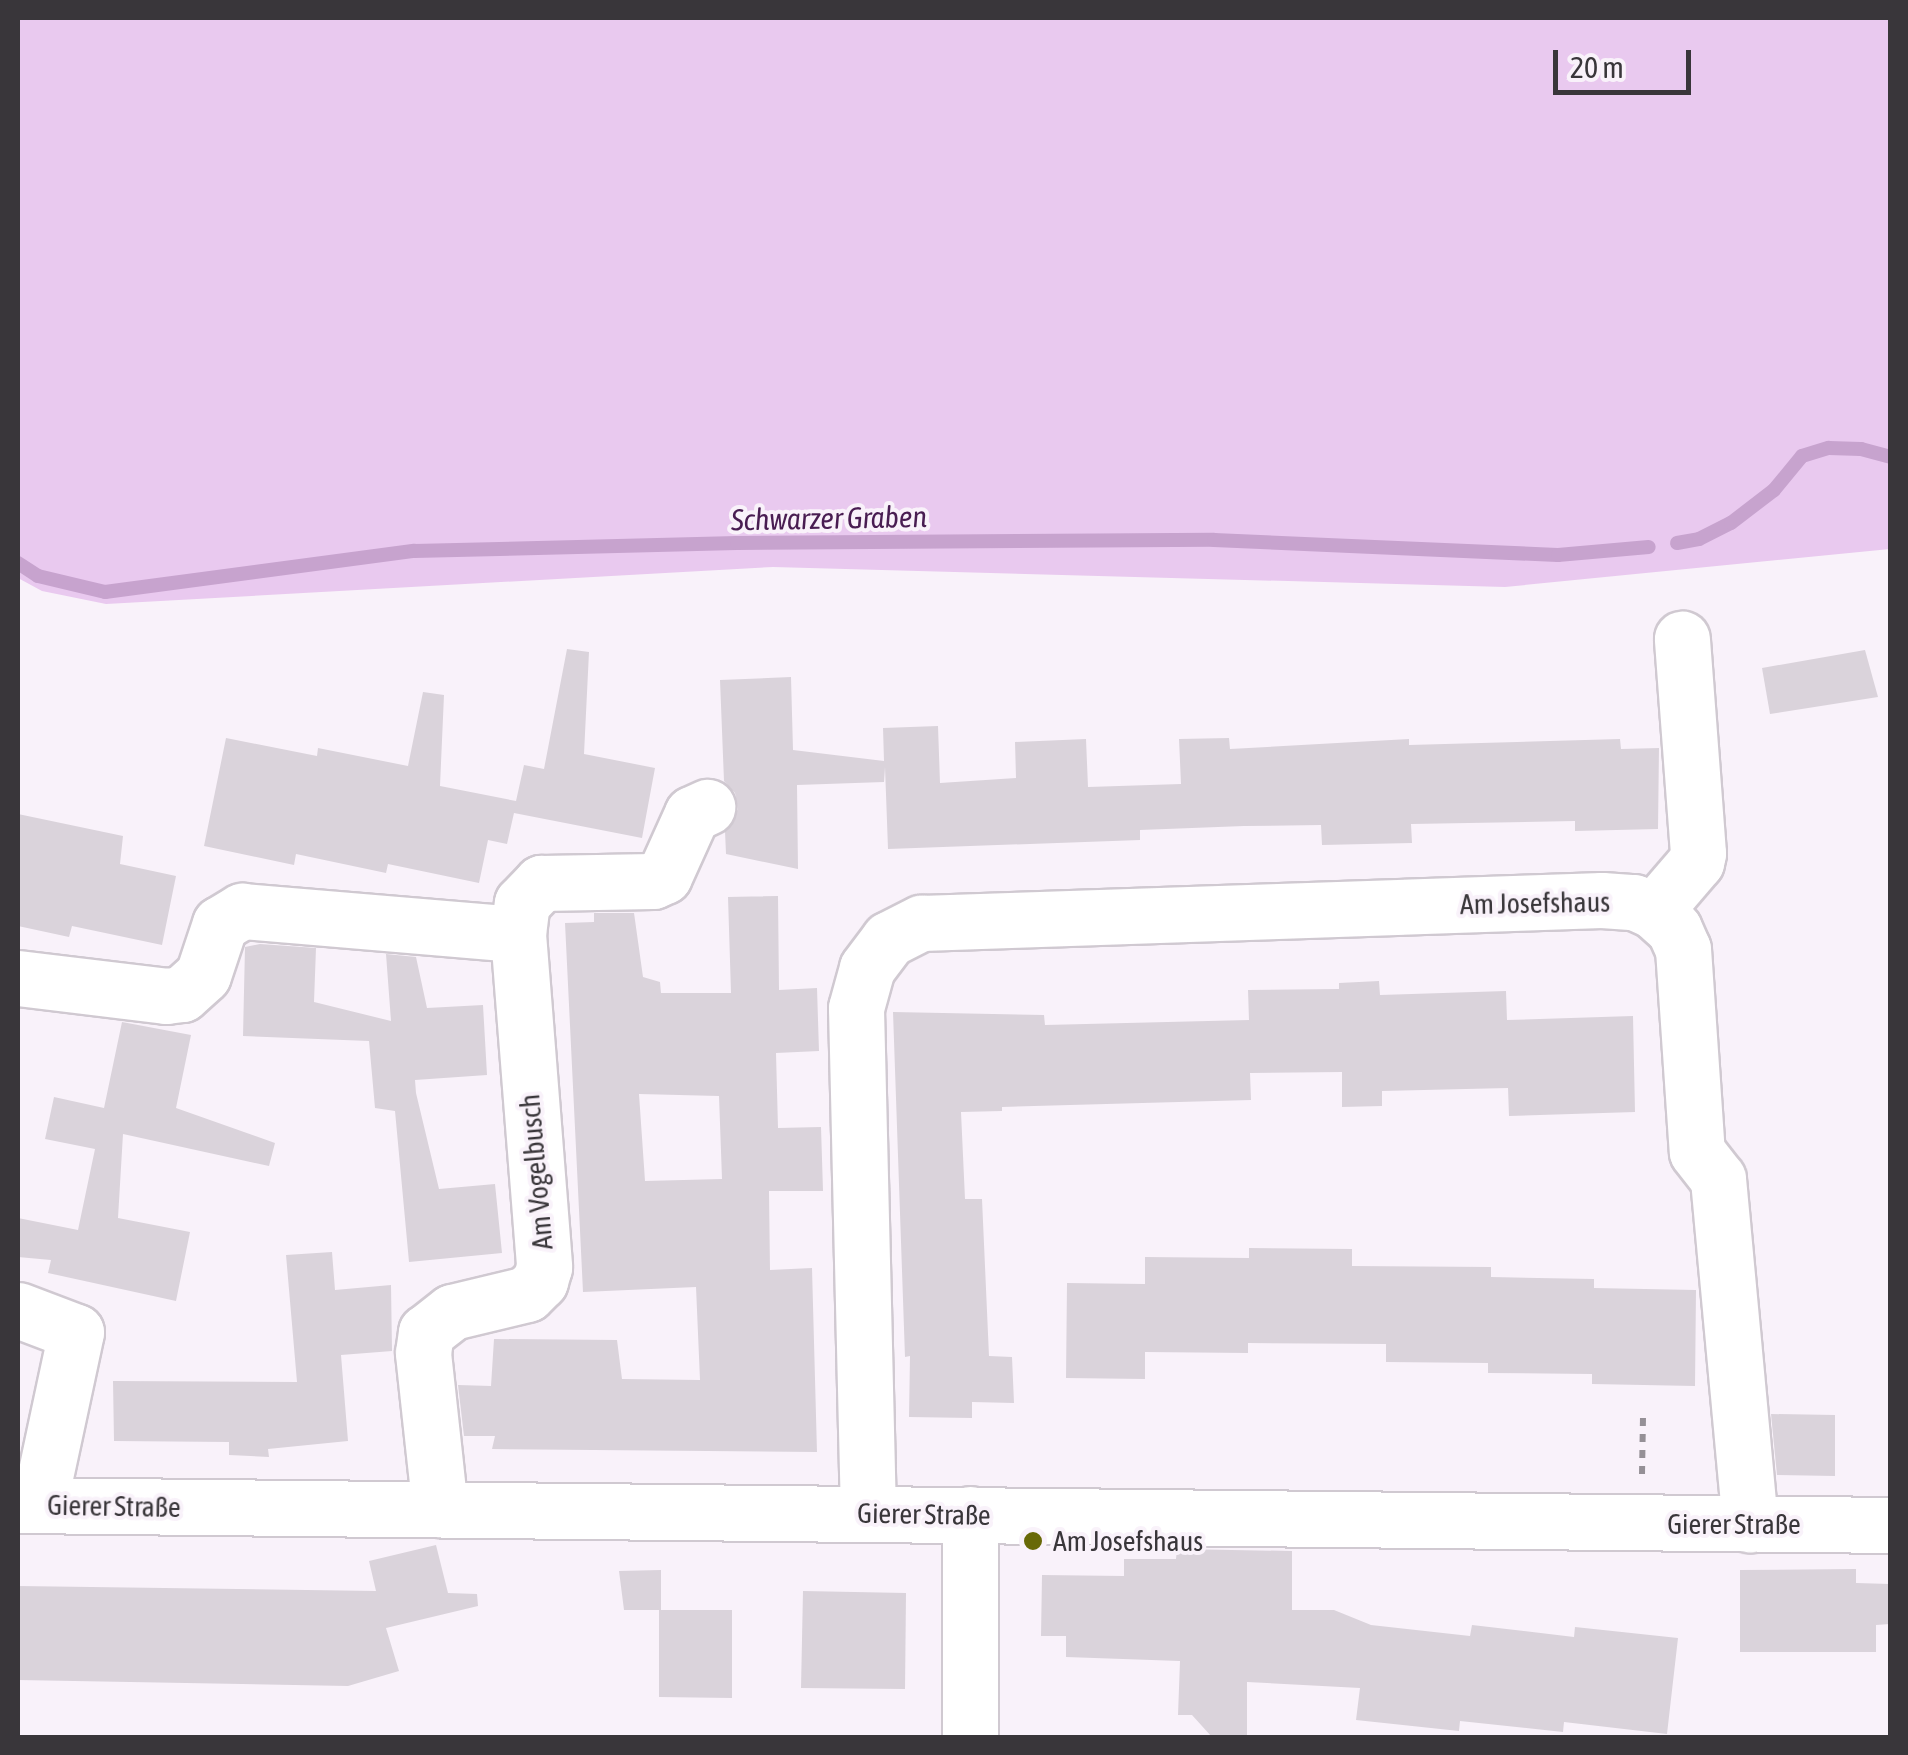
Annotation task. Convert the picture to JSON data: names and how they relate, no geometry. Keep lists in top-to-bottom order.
{
  "streets": {
    "street": ["Am Josefshaus", "Am Vogelbusch", "Gierer Straße"]
  },
  "crossings": [
    ["Am Josefshaus", "Gierer Straße"],
    ["Am Vogelbusch", "Gierer Straße"]
  ],
  "water": ["Schwarzer Graben"],
  "places": ["Am Josefshaus"],
  "scale_bar": "20 m"
}
